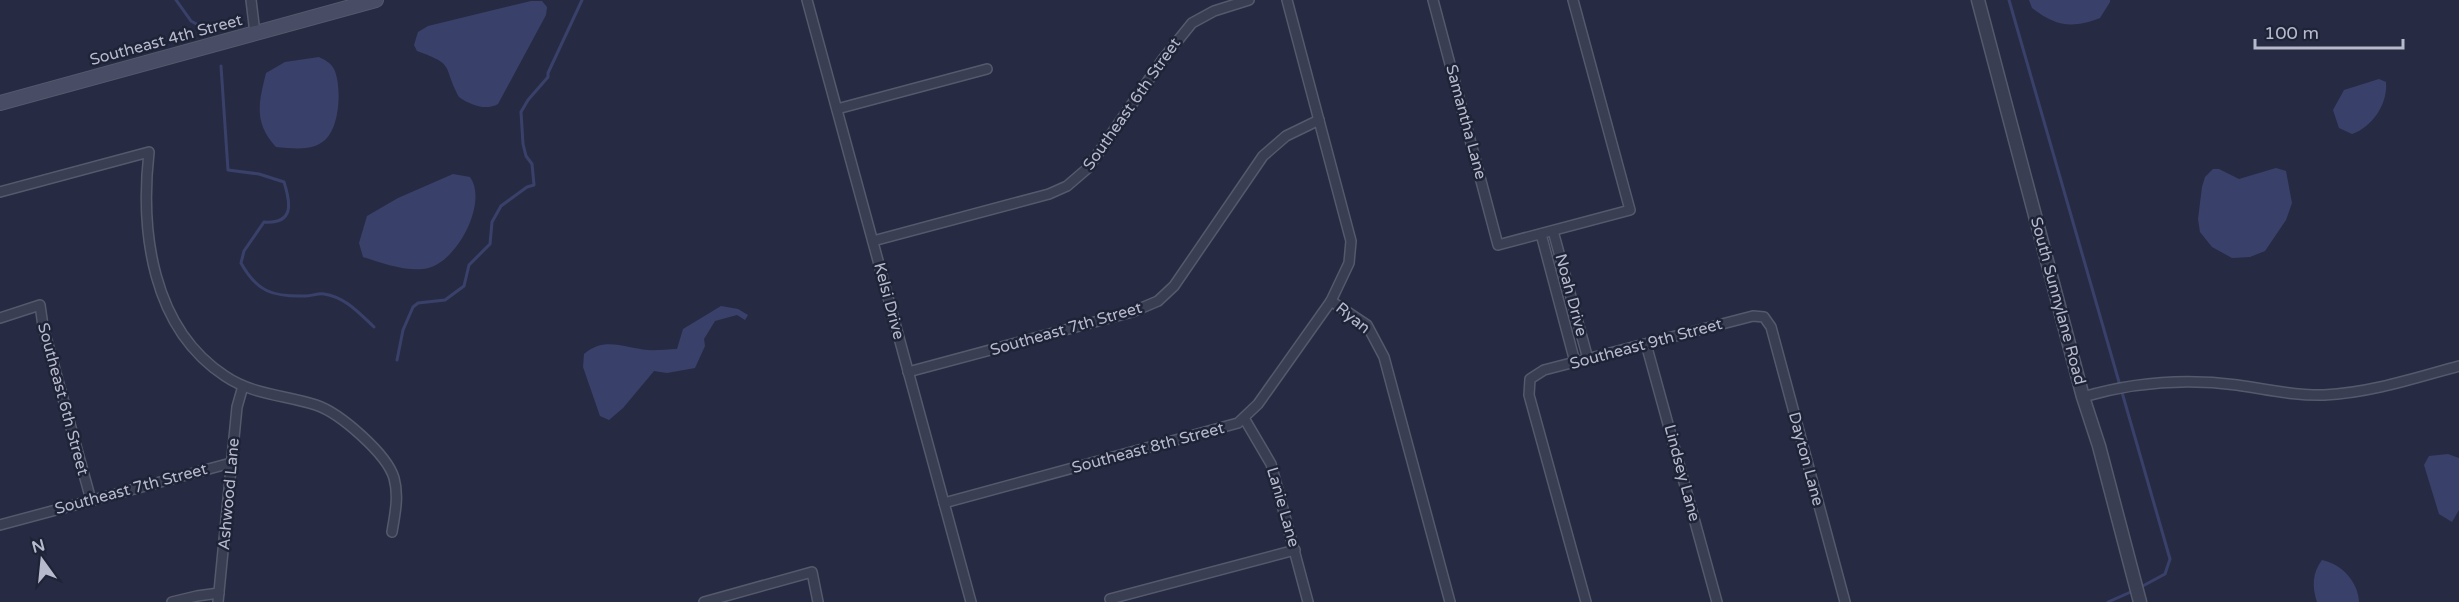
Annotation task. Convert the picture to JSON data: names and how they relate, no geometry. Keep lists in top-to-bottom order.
{
  "streets": {
    "main road": ["Southeast 4th Street"],
    "street": [
      "Southeast 6th Street",
      "Samantha Lane",
      "Noah Drive",
      "Kelsi Drive",
      "South Sunnylane Road",
      "Ryan",
      "Southeast 7th Street",
      "Southeast 9th Street",
      "Southeast 8th Street",
      "Dayton Lane",
      "Lindsey Lane",
      "Ashwood Lane",
      "Lanie Lane"
    ]
  },
  "crossings": [
    ["Southeast 6th Street", "Kelsi Drive"],
    ["Southeast 6th Street", "Southeast 7th Street"],
    ["Samantha Lane", "Noah Drive"],
    ["Noah Drive", "Southeast 9th Street"],
    ["Kelsi Drive", "Southeast 7th Street"],
    ["Kelsi Drive", "Southeast 8th Street"],
    ["Ryan", "Southeast 7th Street"],
    ["Ryan", "Southeast 8th Street"],
    ["Southeast 7th Street", "Ashwood Lane"],
    ["Southeast 9th Street", "Dayton Lane"],
    ["Southeast 9th Street", "Lindsey Lane"],
    ["Southeast 8th Street", "Lanie Lane"]
  ],
  "scale_bar": "100 m",
  "north": "top"
}
